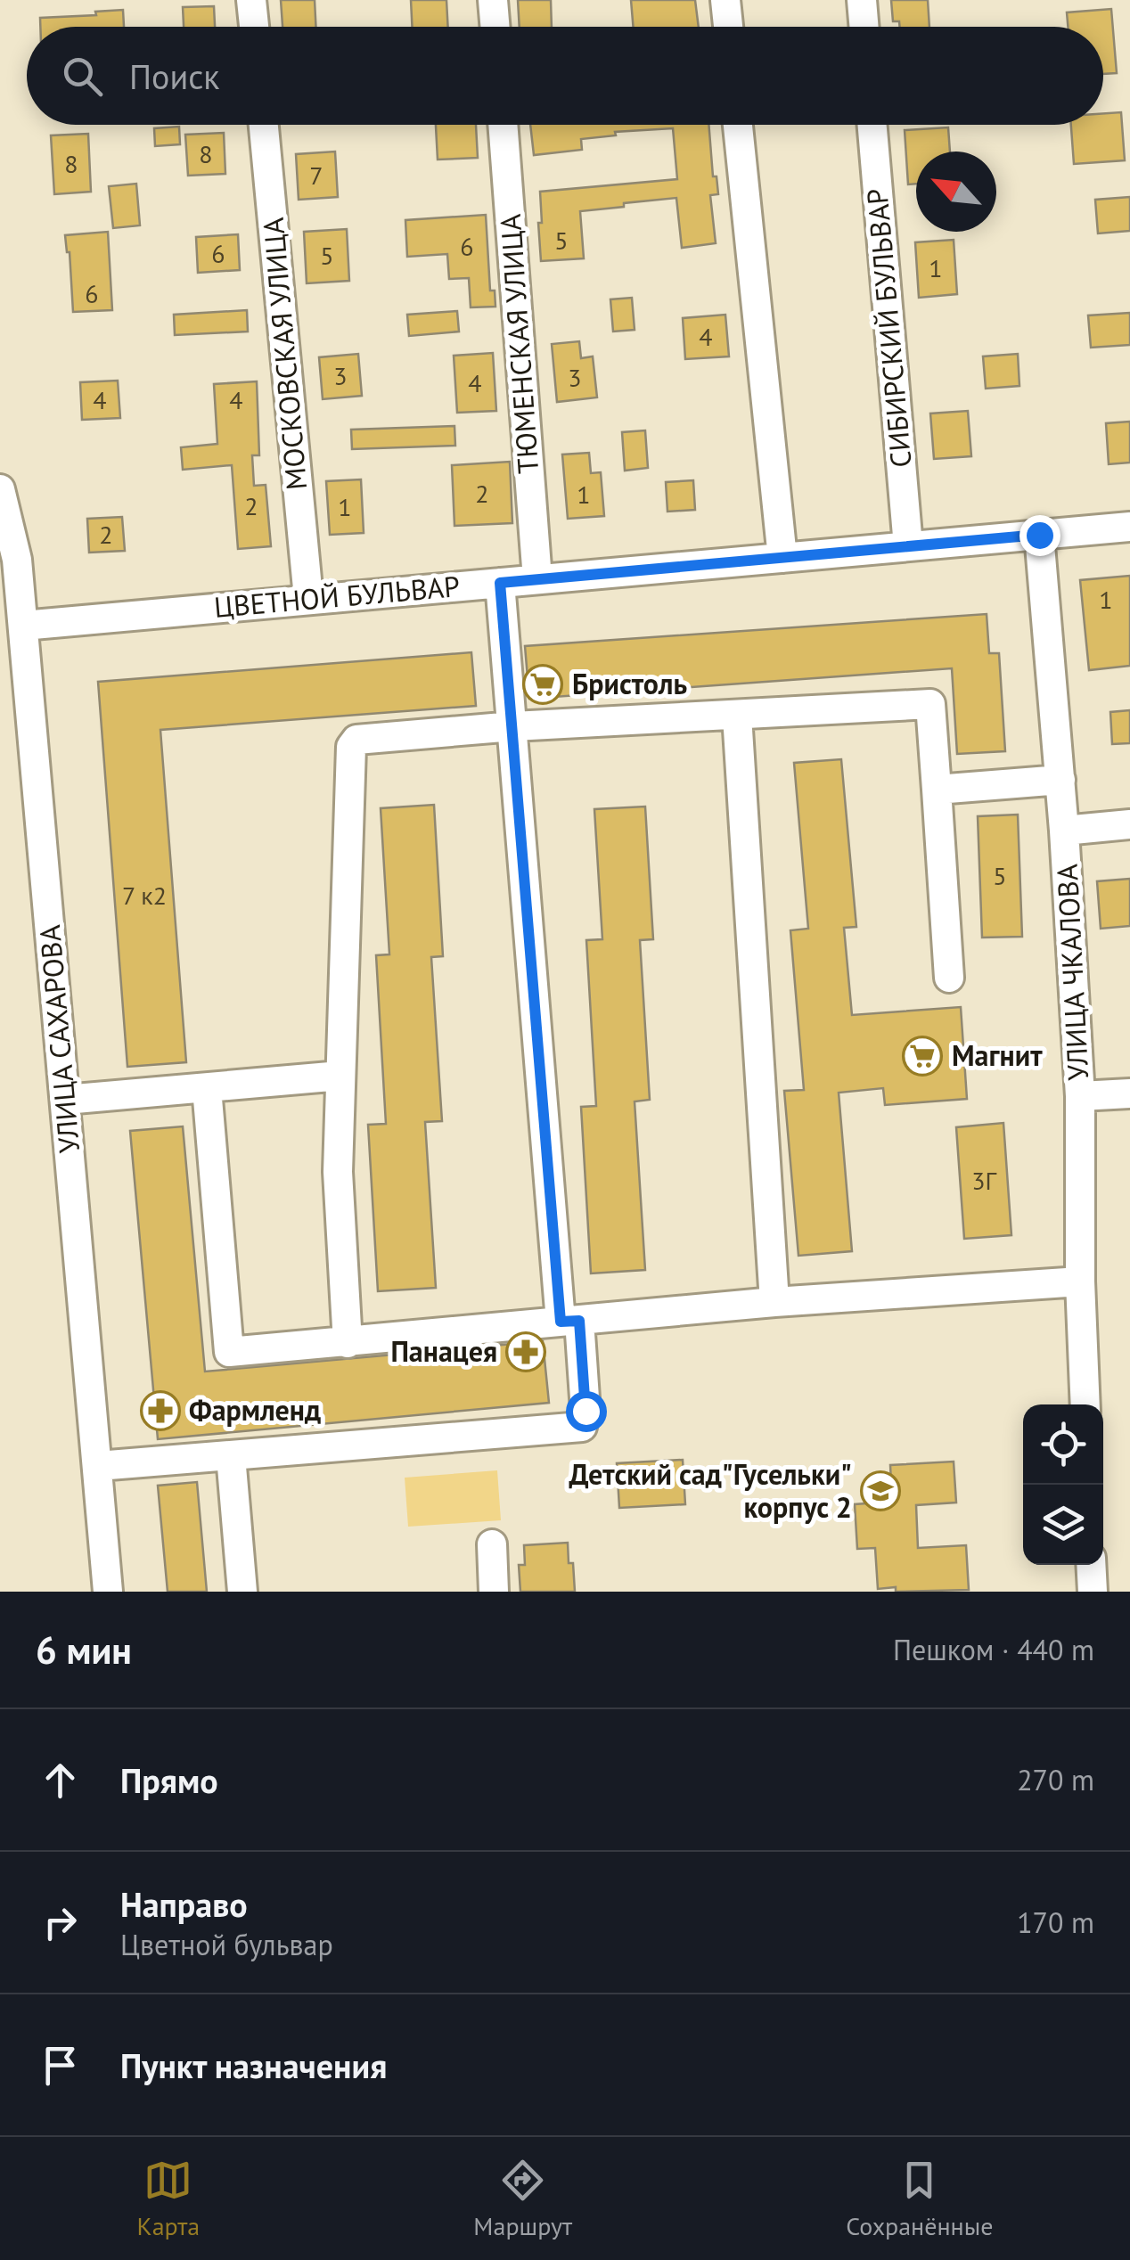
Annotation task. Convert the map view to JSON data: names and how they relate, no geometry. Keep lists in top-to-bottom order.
{
  "streets": {
    "street": [
      "СИБИРСКИЙ БУЛЬВАР",
      "ТЮМЕНСКАЯ УЛИЦА",
      "МОСКОВСКАЯ УЛИЦА",
      "ЦВЕТНОЙ БУЛЬВАР",
      "УЛИЦА ЧКАЛОВА",
      "УЛИЦА САХАРОВА"
    ]
  },
  "crossings": [
    ["СИБИРСКИЙ БУЛЬВАР", "ЦВЕТНОЙ БУЛЬВАР"],
    ["ТЮМЕНСКАЯ УЛИЦА", "ЦВЕТНОЙ БУЛЬВАР"],
    ["МОСКОВСКАЯ УЛИЦА", "ЦВЕТНОЙ БУЛЬВАР"],
    ["ЦВЕТНОЙ БУЛЬВАР", "УЛИЦА ЧКАЛОВА"],
    ["ЦВЕТНОЙ БУЛЬВАР", "УЛИЦА САХАРОВА"]
  ],
  "places": {
    "supermarket": ["Бристоль", "Магнит"],
    "pharmacy": ["Панацея", "Фармленд"],
    "school or university": ["Детский сад\"Гусельки\" корпус 2"]
  },
  "house_numbers": [
    "8",
    "8",
    "7",
    "5",
    "6",
    "6",
    "5",
    "1",
    "6",
    "4",
    "3",
    "3",
    "4",
    "4",
    "4",
    "2",
    "1",
    "2",
    "1",
    "2",
    "1",
    "5",
    "7 к2",
    "3Г"
  ],
  "north": "top left",
  "page": {
    "search": "Поиск",
    "heading": ["6 мин", "Пешком · 440 m"],
    "list": [
      ["Прямо", "270 m"],
      ["Направо", "Цветной бульвар", "170 m"],
      "Пункт назначения"
    ],
    "nav": ["Карта", "Маршрут", "Сохранённые"]
  }
}
